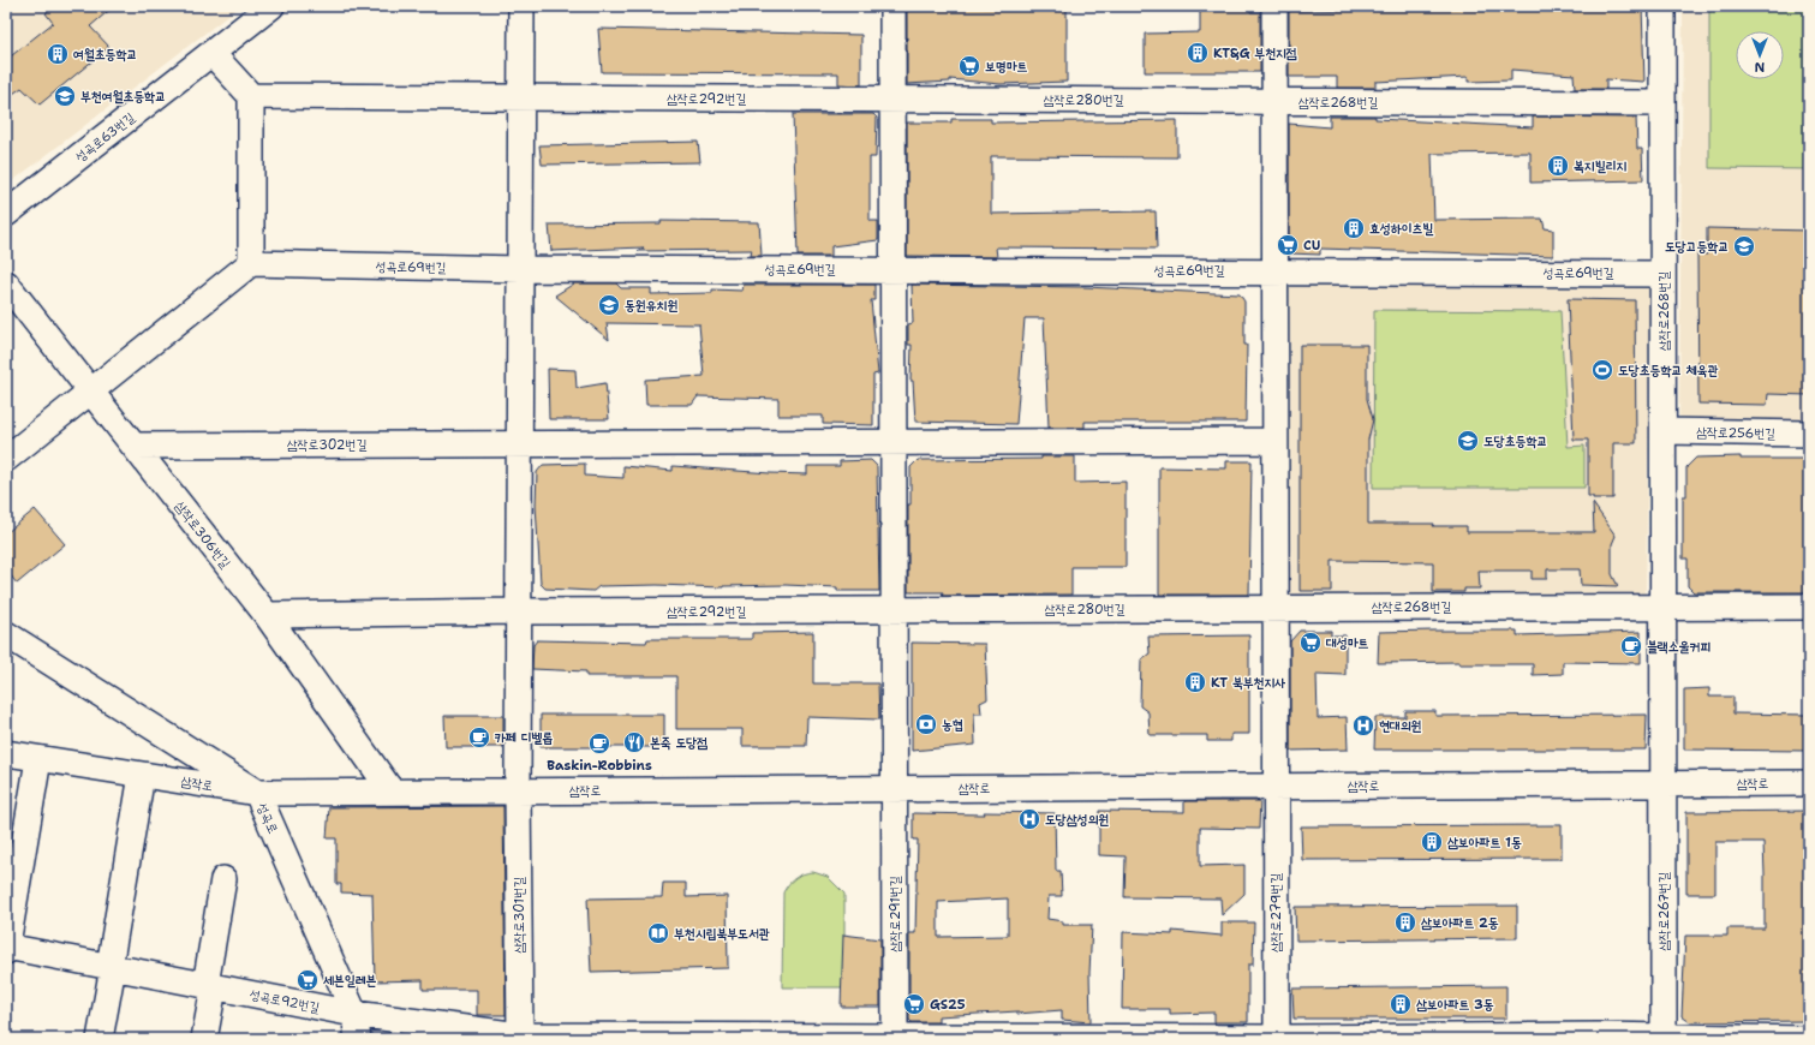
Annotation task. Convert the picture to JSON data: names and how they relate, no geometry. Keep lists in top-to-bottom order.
{
  "streets": {
    "street": [
      "삼작로292번길",
      "삼작로280번길",
      "삼작로268번길",
      "성곡로63번길",
      "성곡로69번길",
      "삼작로256번길",
      "삼작로302번길",
      "삼작로306번길",
      "삼작로",
      "성곡로",
      "삼작로267번길",
      "삼작로279번길",
      "삼작로291번길",
      "삼작로301번길",
      "성곡로92번길"
    ]
  },
  "crossings": [
    ["삼작로292번길", "삼작로280번길"],
    ["삼작로280번길", "삼작로268번길"],
    ["삼작로268번길", "성곡로69번길"],
    ["삼작로268번길", "삼작로256번길"],
    ["삼작로268번길", "삼작로"],
    ["삼작로268번길", "삼작로267번길"],
    ["삼작로302번길", "삼작로306번길"],
    ["삼작로306번길", "삼작로"],
    ["삼작로", "성곡로"],
    ["삼작로", "삼작로267번길"],
    ["삼작로", "삼작로279번길"],
    ["삼작로", "삼작로291번길"],
    ["삼작로", "삼작로301번길"],
    ["성곡로", "성곡로92번길"],
    ["삼작로267번길", "성곡로92번길"],
    ["삼작로279번길", "성곡로92번길"],
    ["삼작로291번길", "성곡로92번길"],
    ["삼작로301번길", "성곡로92번길"]
  ],
  "places": {
    "building": [
      "KT&G 부천지점",
      "여월초등학교",
      "복지빌리지",
      "효성하이츠빌",
      "KT 북부천지사",
      "삼보아파트 1동",
      "삼보아파트 2동",
      "삼보아파트 3동"
    ],
    "supermarket": [
      "보명마트",
      "CU",
      "대성마트",
      "세븐일레븐",
      "GS25"
    ],
    "school or university": [
      "부천여월초등학교",
      "도당고등학교",
      "동원유치원",
      "도당초등학교"
    ],
    "sports": ["도당초등학교 체육관"],
    "cafe": ["블랙소울커피", "카페 디벨롭", "Baskin-Robbins"],
    "bank": ["농협"],
    "hospital": ["현대의원", "도당삼성의원"],
    "restaurant": ["본죽 도당점"],
    "library": ["부천시립북부도서관"]
  },
  "north": "bottom"
}
